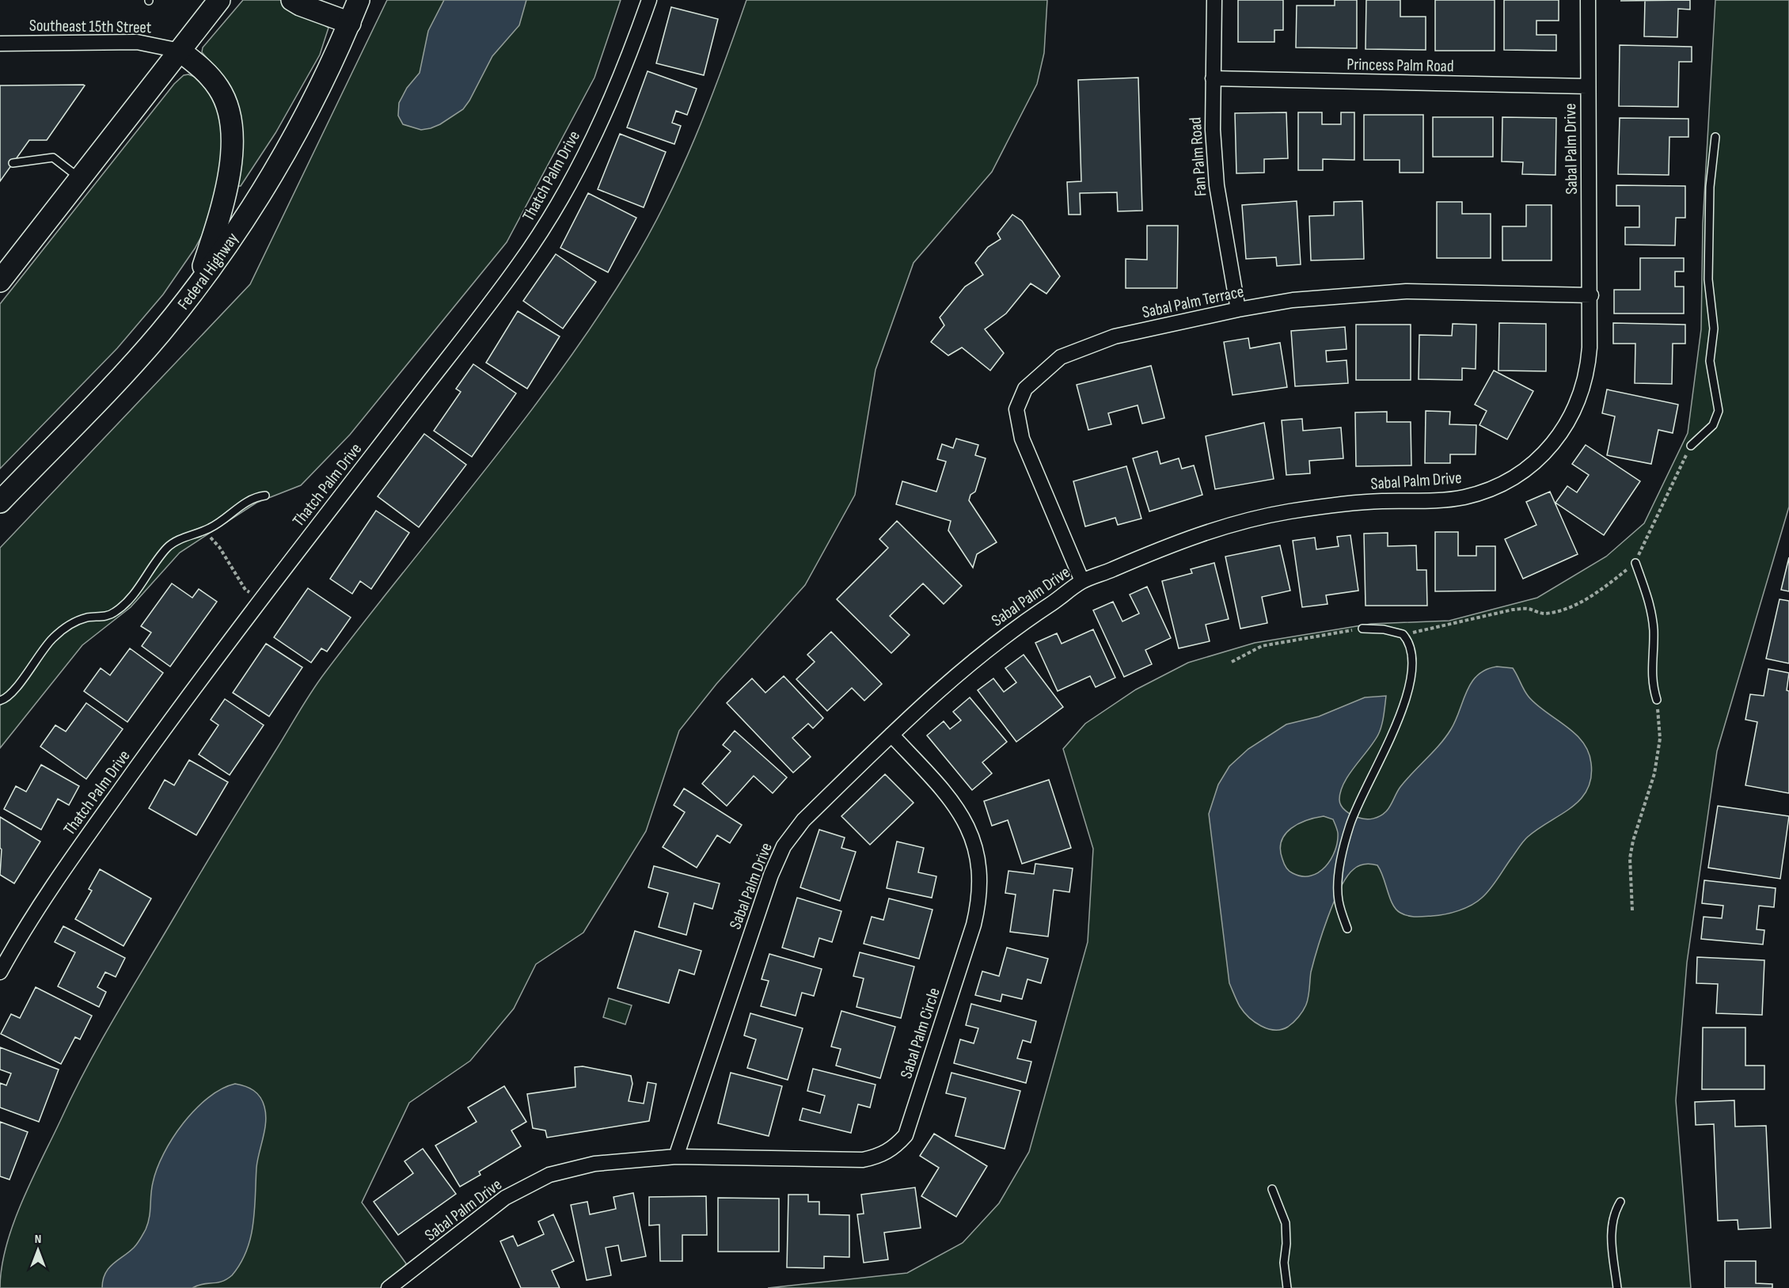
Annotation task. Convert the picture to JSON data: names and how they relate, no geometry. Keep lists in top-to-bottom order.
{
  "streets": {
    "main road": ["Federal Highway"],
    "street": [
      "Southeast 15th Street",
      "Princess Palm Road",
      "Sabal Palm Drive",
      "Fan Palm Road",
      "Thatch Palm Drive",
      "Sabal Palm Terrace",
      "Sabal Palm Circle"
    ]
  },
  "crossings": [
    ["Princess Palm Road", "Sabal Palm Drive"],
    ["Princess Palm Road", "Fan Palm Road"],
    ["Sabal Palm Drive", "Sabal Palm Terrace"],
    ["Sabal Palm Drive", "Sabal Palm Circle"],
    ["Fan Palm Road", "Sabal Palm Terrace"]
  ],
  "north": "top"
}
